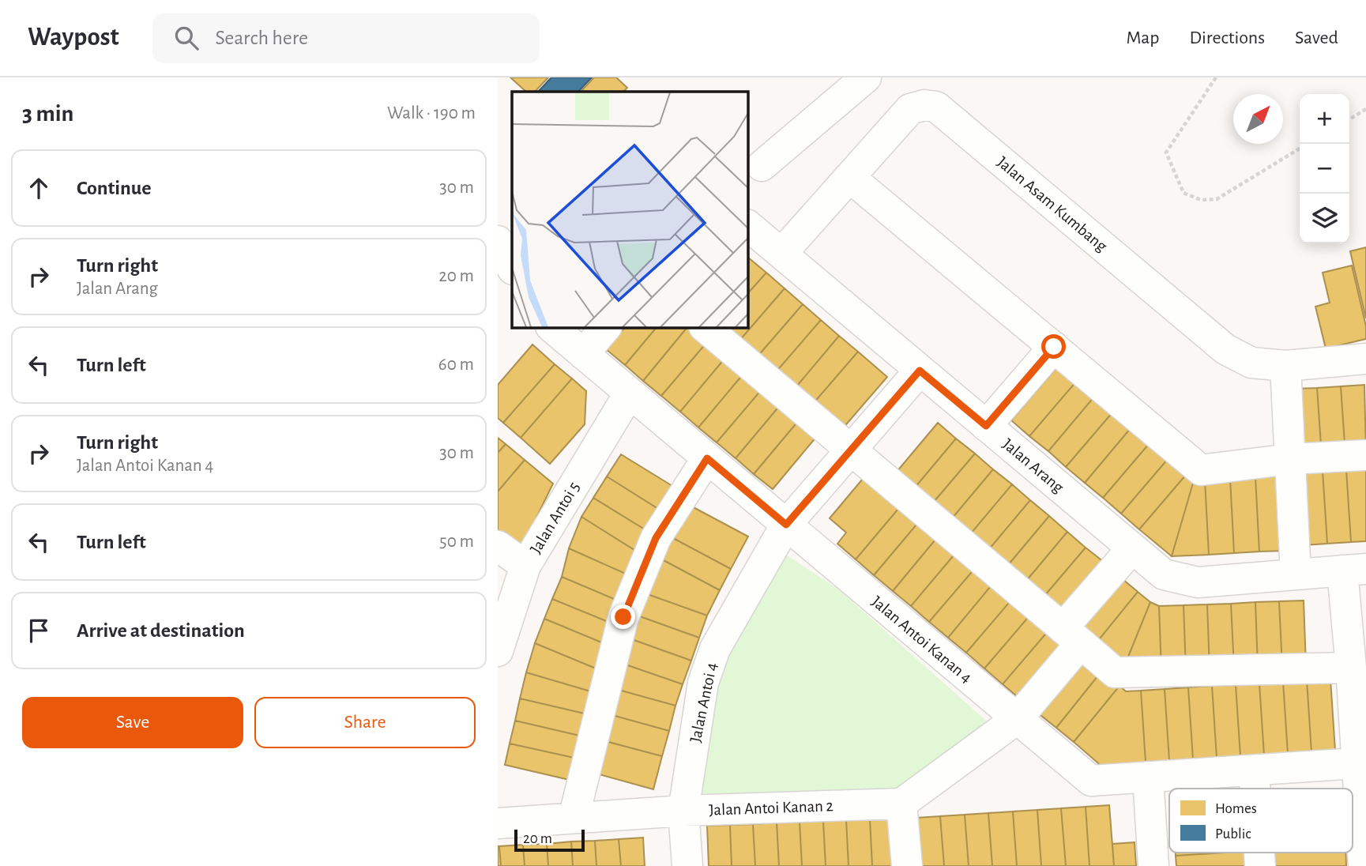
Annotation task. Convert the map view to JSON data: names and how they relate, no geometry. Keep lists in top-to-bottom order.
{
  "streets": {
    "street": [
      "Jalan Asam Kumbang",
      "Jalan Arang",
      "Jalan Antoi 5",
      "Jalan Antoi Kanan 4",
      "Jalan Antoi 4",
      "Jalan Antoi Kanan 2"
    ]
  },
  "crossings": [
    ["Jalan Asam Kumbang", "Jalan Arang"],
    ["Jalan Arang", "Jalan Antoi 4"],
    ["Jalan Antoi 5", "Jalan Antoi Kanan 4"],
    ["Jalan Antoi Kanan 4", "Jalan Antoi 4"],
    ["Jalan Antoi 4", "Jalan Antoi Kanan 2"]
  ],
  "legend": ["Homes", "Public"],
  "scale_bar": "20 m",
  "north": "top right",
  "page": {
    "header": "Waypost",
    "search": "Search here",
    "nav": ["Map", "Directions", "Saved"],
    "heading": ["3 min", "Walk · 190 m"],
    "map_buttons": ["+", "−"],
    "list": [
      ["Continue", "30 m"],
      ["Turn right", "Jalan Arang", "20 m"],
      ["Turn left", "60 m"],
      ["Turn right", "Jalan Antoi Kanan 4", "30 m"],
      ["Turn left", "50 m"],
      "Arrive at destination"
    ],
    "buttons": ["Save", "Share"],
    "scale": "20 m"
  }
}
